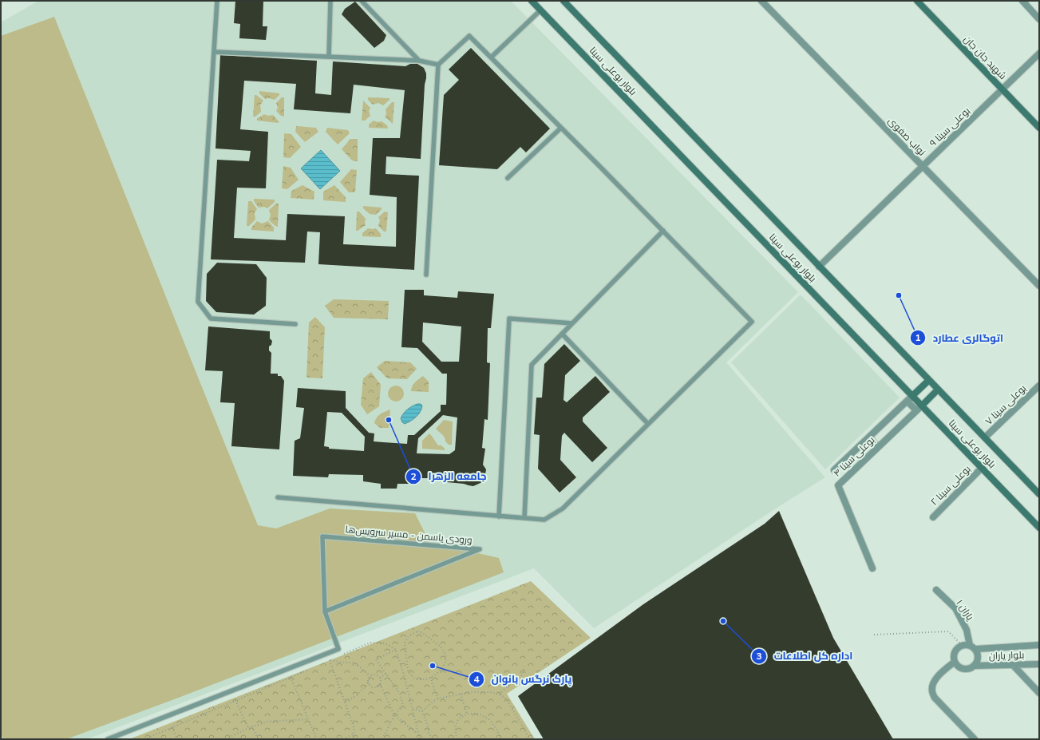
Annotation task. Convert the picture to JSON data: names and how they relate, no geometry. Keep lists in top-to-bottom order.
{
  "streets": {
    "main road": ["شهید جان جان", "بلوار بوعلی سینا"],
    "street": [
      "بوعلی سینا ۹",
      "نواب صفوی",
      "بوعلی سینا ۷",
      "بوعلی سینا ۴",
      "بوعلی سینا ۲",
      "یاران ۱",
      "بلوار یاران"
    ],
    "lane": ["ورودی یاسمن - مسیر سرویس‌ها"]
  },
  "crossings": [
    ["شهید جان جان", "بوعلی سینا ۹"],
    ["بلوار بوعلی سینا", "بوعلی سینا ۹"],
    ["بلوار بوعلی سینا", "بوعلی سینا ۷"],
    ["بلوار بوعلی سینا", "بوعلی سینا ۴"],
    ["بلوار بوعلی سینا", "بوعلی سینا ۲"],
    ["بوعلی سینا ۹", "نواب صفوی"],
    ["یاران ۱", "بلوار یاران"]
  ],
  "places": [
    "اتوگالری عطارد",
    "جامعه الزهرا",
    "اداره کل اطلاعات",
    "پارک نرگس بانوان"
  ]
}
